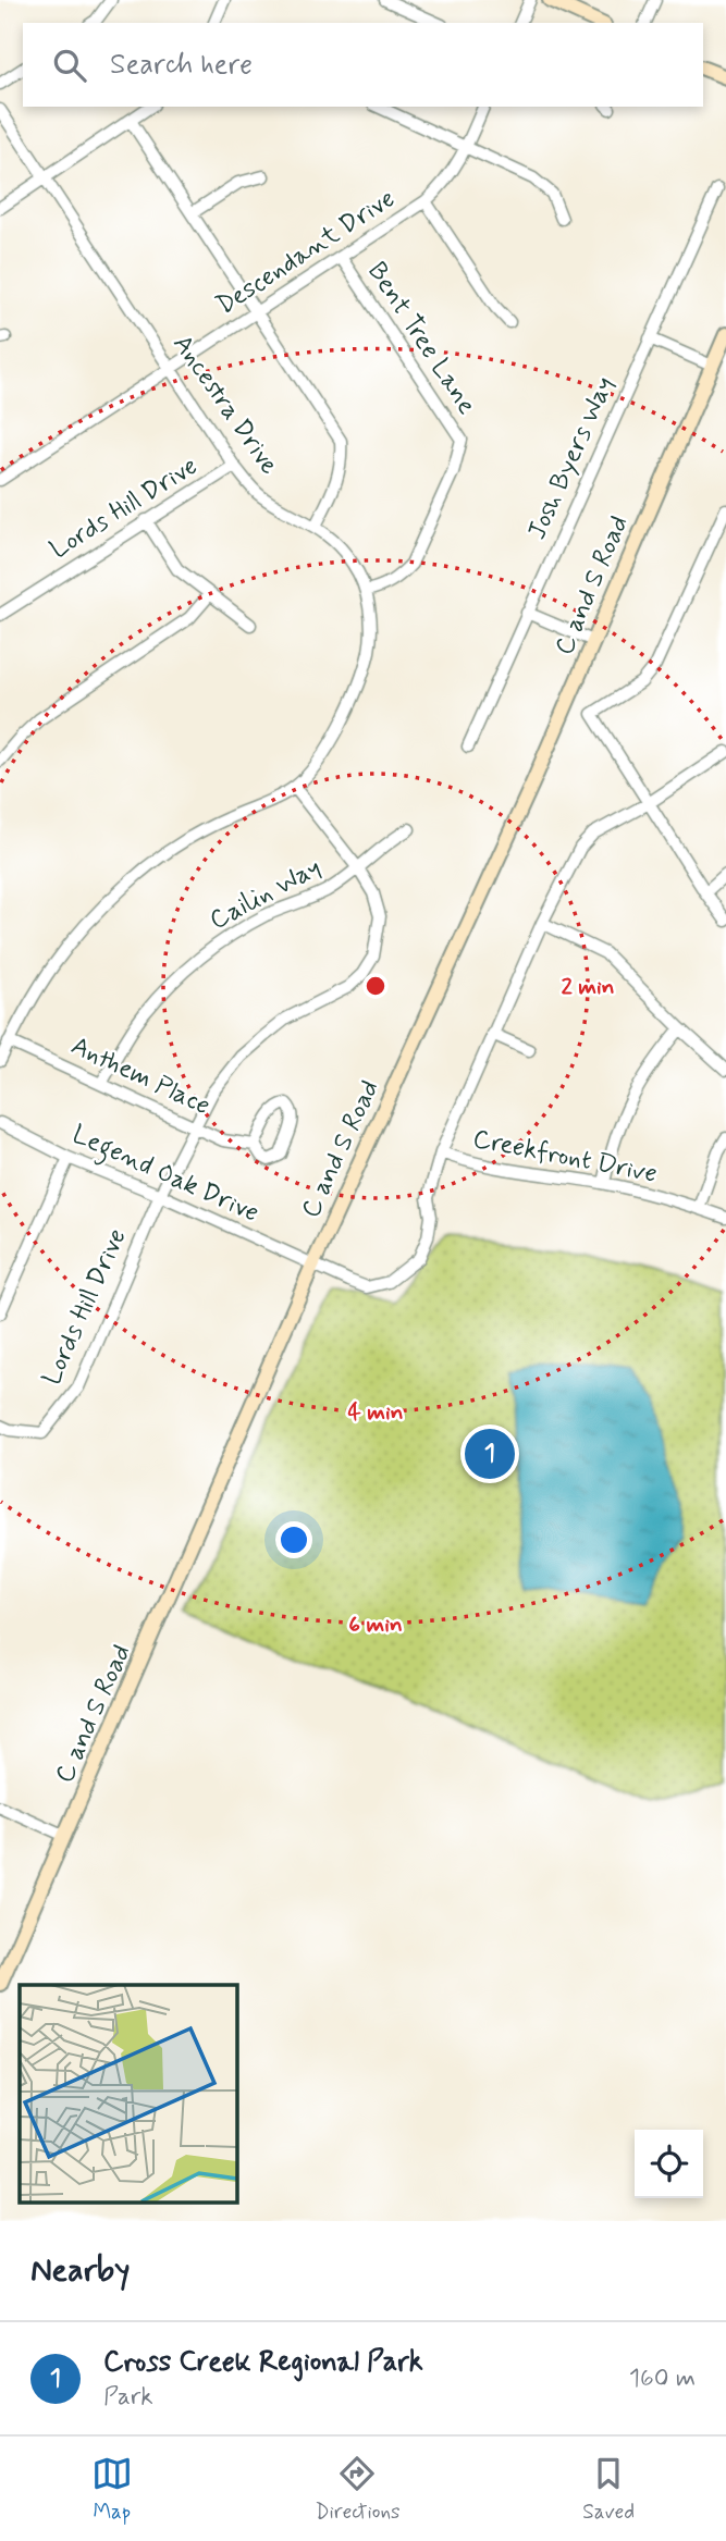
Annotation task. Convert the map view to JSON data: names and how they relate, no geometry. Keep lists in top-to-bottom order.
{
  "streets": {
    "main road": ["C and S Road"],
    "street": [
      "Descendant Drive",
      "Bent Tree Lane",
      "Ancestra Drive",
      "Josh Byers Way",
      "Lords Hill Drive",
      "Cailin Way",
      "Anthem Place",
      "Creekfront Drive",
      "Legend Oak Drive"
    ]
  },
  "crossings": [
    ["Descendant Drive", "Bent Tree Lane"],
    ["Descendant Drive", "Ancestra Drive"],
    ["Bent Tree Lane", "Ancestra Drive"],
    ["Ancestra Drive", "Lords Hill Drive"],
    ["Ancestra Drive", "Anthem Place"],
    ["Lords Hill Drive", "Legend Oak Drive"],
    ["C and S Road", "Legend Oak Drive"],
    ["Cailin Way", "Anthem Place"],
    ["Creekfront Drive", "Legend Oak Drive"]
  ],
  "page": {
    "search": "Search here",
    "pins": "1",
    "heading": "Nearby",
    "list": [
      {
        "mark": "1",
        "name": "Cross Creek Regional Park",
        "note": "Park",
        "value": "160 m"
      }
    ],
    "nav": ["Map", "Directions", "Saved"]
  },
  "rings": ["2 min", "4 min", "6 min"]
}
